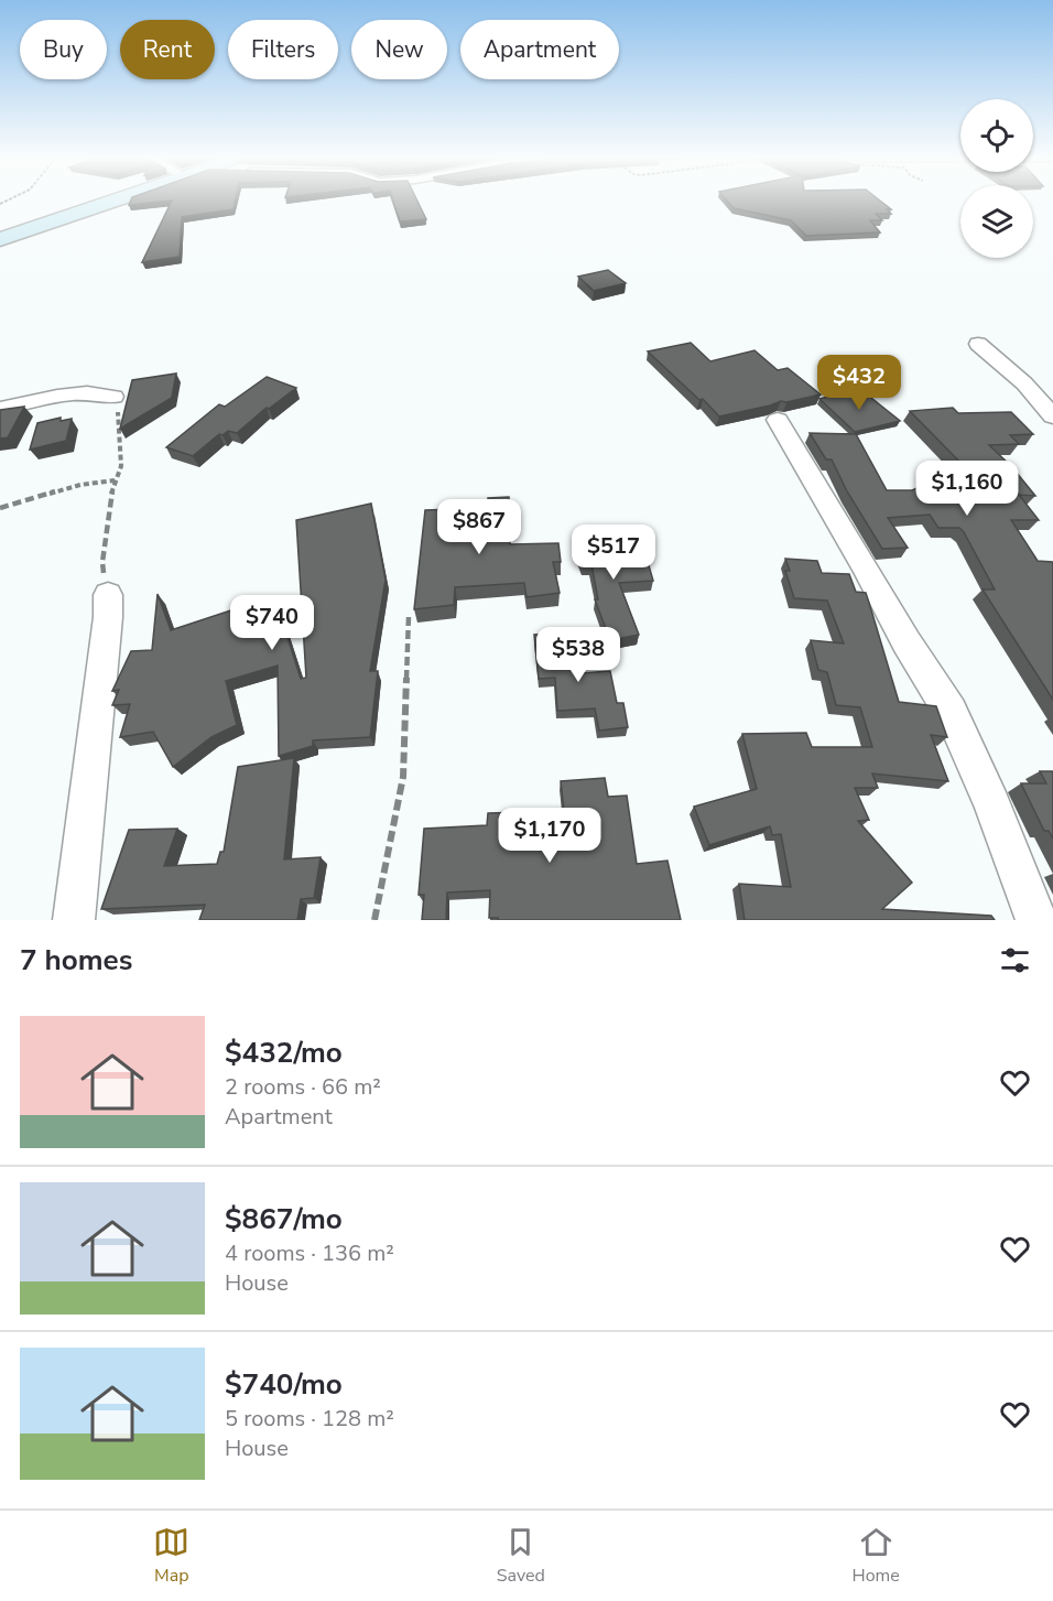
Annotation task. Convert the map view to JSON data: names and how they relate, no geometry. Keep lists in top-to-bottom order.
{
  "page": {
    "chip": [
      "Buy",
      "Rent",
      "Filters",
      "New",
      "Apartment"
    ],
    "price": [
      "$432",
      "$1,160",
      "$867",
      "$517",
      "$740",
      "$538",
      "$1,170"
    ],
    "heading": "7 homes",
    "list": [
      {
        "name": "$432/mo",
        "note": "2 rooms · 66 m² · Apartment"
      },
      {
        "name": "$867/mo",
        "note": "4 rooms · 136 m² · House"
      },
      {
        "name": "$740/mo",
        "note": "5 rooms · 128 m² · House"
      }
    ],
    "tabs": ["Map", "Saved", "Home"]
  }
}
